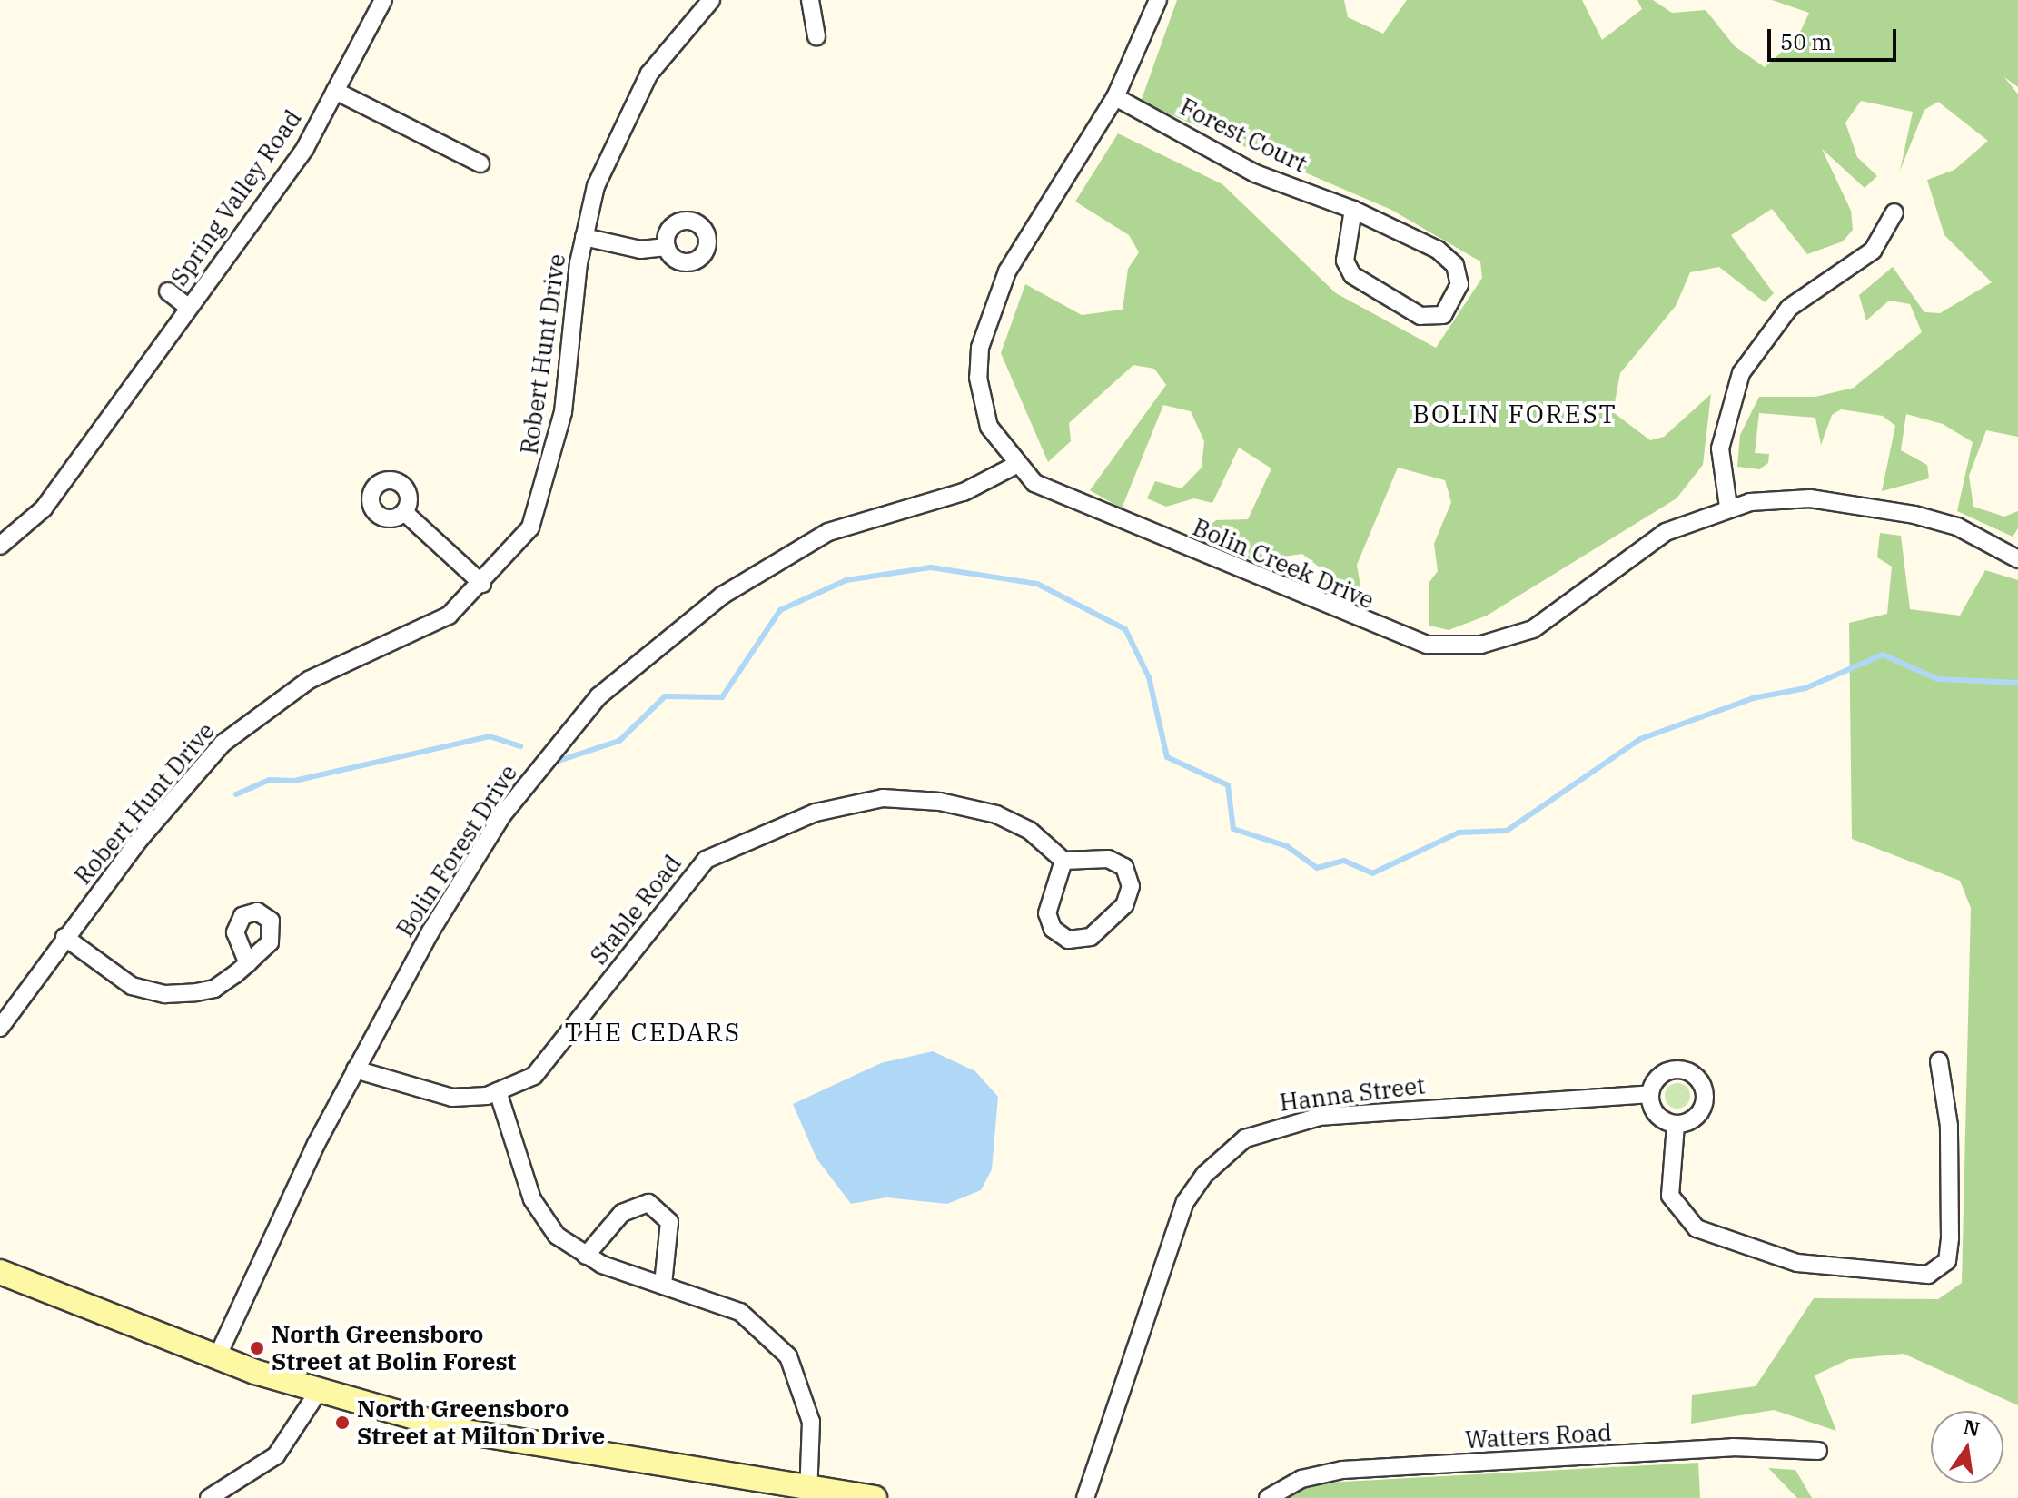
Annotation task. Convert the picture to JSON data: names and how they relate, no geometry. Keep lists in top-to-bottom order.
{
  "streets": {
    "street": [
      "Forest Court",
      "Spring Valley Road",
      "Robert Hunt Drive",
      "Bolin Creek Drive",
      "Bolin Forest Drive",
      "Stable Road",
      "Hanna Street",
      "Watters Road"
    ]
  },
  "crossings": [
    ["Forest Court", "Bolin Creek Drive"],
    ["Bolin Creek Drive", "Bolin Forest Drive"],
    ["Bolin Forest Drive", "Stable Road"]
  ],
  "districts": ["BOLIN FOREST", "THE CEDARS"],
  "places": ["North Greensboro Street at Bolin Forest", "North Greensboro Street at Milton Drive"],
  "scale_bar": "50 m",
  "north": "top"
}
